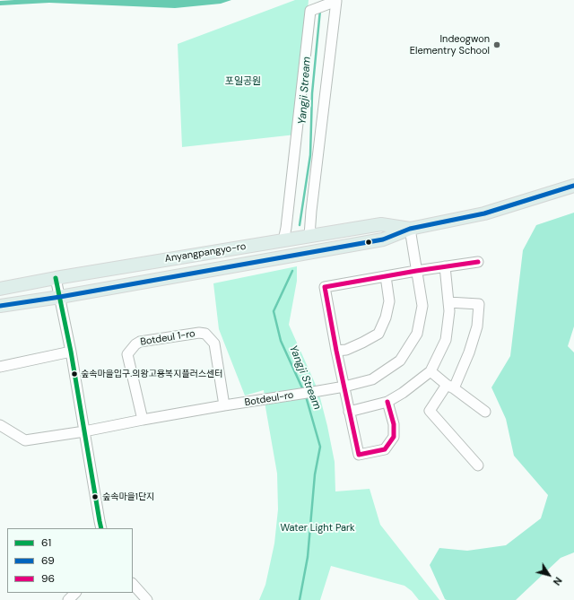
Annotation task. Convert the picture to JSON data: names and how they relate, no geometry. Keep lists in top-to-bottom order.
{
  "streets": {
    "main road": ["Anyangpangyo-ro"],
    "street": ["Botdeul 1-ro", "Botdeul-ro"]
  },
  "crossings": [
    ["Anyangpangyo-ro", "Botdeul-ro"],
    ["Botdeul 1-ro", "Botdeul-ro"]
  ],
  "water": ["Yangji Stream"],
  "parks": ["포일공원", "Water Light Park"],
  "places": ["Indeogwon Elementry School", "숲속마을입구.의왕고용복지플러스센터", "숲속마을1단지"],
  "lines": ["transit line 69", "transit line 96", "transit line 61"],
  "legend": ["61", "69", "96"],
  "north": "bottom right"
}
